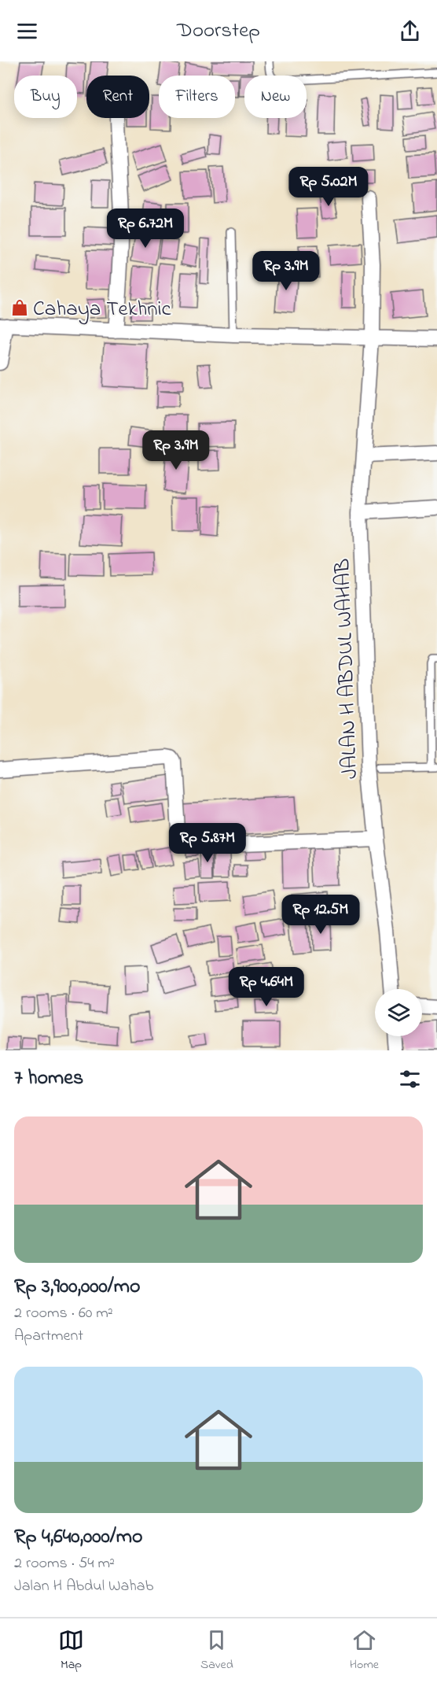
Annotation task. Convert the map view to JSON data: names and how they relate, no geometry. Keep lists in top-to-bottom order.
{
  "streets": {
    "street": ["JALAN H ABDUL WAHAB"]
  },
  "places": {
    "shop": ["Cahaya Tekhnic"]
  },
  "page": {
    "header": "Doorstep",
    "chip": [
      "Buy",
      "Rent",
      "Filters",
      "New"
    ],
    "price": [
      "Rp 5.02M",
      "Rp 6.72M",
      "Rp 3.9M",
      "Rp 3.9M",
      "Rp 5.87M",
      "Rp 12.5M",
      "Rp 4.64M"
    ],
    "heading": "7 homes",
    "list": [
      {
        "name": "Rp 3,900,000/mo",
        "note": "2 rooms · 60 m² · Apartment"
      },
      {
        "name": "Rp 4,640,000/mo",
        "note": "2 rooms · 54 m² · Jalan H Abdul Wahab"
      }
    ],
    "tabs": ["Map", "Saved", "Home"]
  }
}
